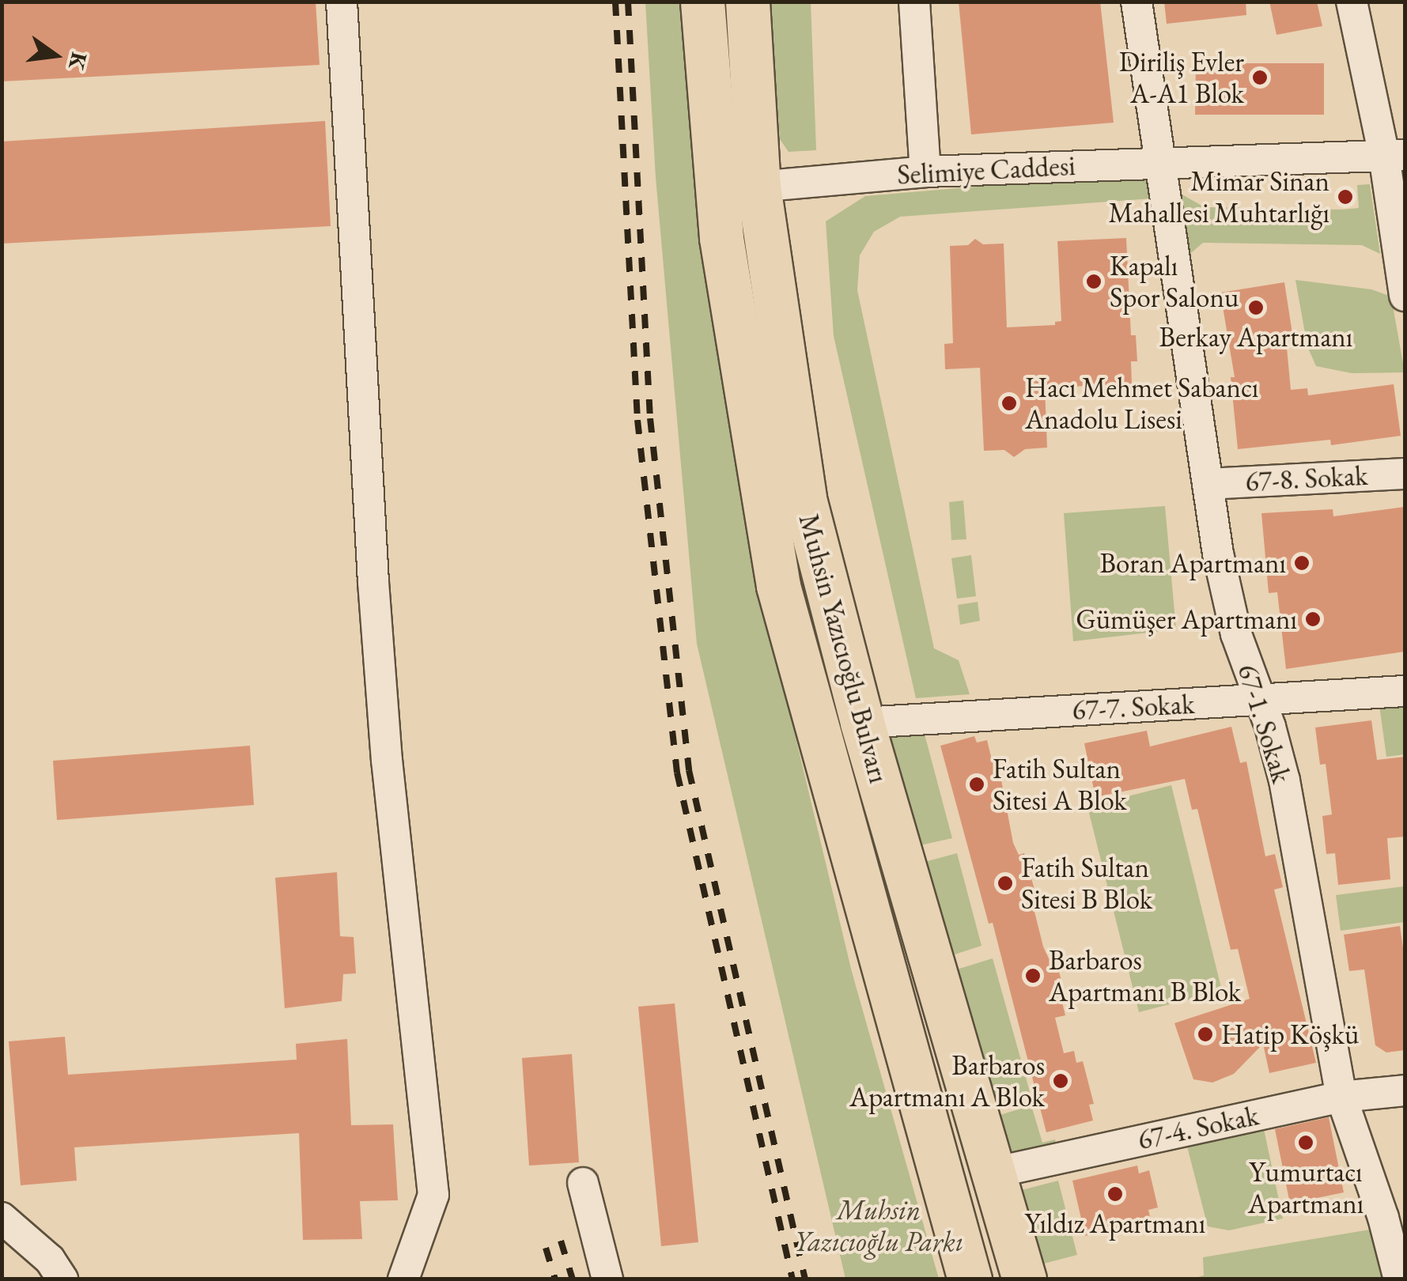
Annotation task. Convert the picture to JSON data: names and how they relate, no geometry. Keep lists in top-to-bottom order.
{
  "streets": {
    "main road": ["Muhsin Yazıcıoğlu Bulvarı"],
    "street": [
      "Selimiye Caddesi",
      "67-8. Sokak",
      "67-7. Sokak",
      "67-1. Sokak",
      "67-4. Sokak"
    ]
  },
  "crossings": [
    ["Selimiye Caddesi", "Muhsin Yazıcıoğlu Bulvarı"],
    ["Selimiye Caddesi", "67-1. Sokak"],
    ["67-8. Sokak", "67-1. Sokak"],
    ["Muhsin Yazıcıoğlu Bulvarı", "67-7. Sokak"],
    ["Muhsin Yazıcıoğlu Bulvarı", "67-4. Sokak"],
    ["67-7. Sokak", "67-1. Sokak"],
    ["67-1. Sokak", "67-4. Sokak"]
  ],
  "parks": ["Muhsin Yazıcıoğlu Parkı"],
  "places": [
    "Diriliş Evler A-A1 Blok",
    "Mimar Sinan Mahallesi Muhtarlığı",
    "Kapalı Spor Salonu",
    "Berkay Apartmanı",
    "Hacı Mehmet Sabancı Anadolu Lisesi",
    "Boran Apartmanı",
    "Gümüşer Apartmanı",
    "Fatih Sultan Sitesi A Blok",
    "Fatih Sultan Sitesi B Blok",
    "Barbaros Apartmanı B Blok",
    "Hatip Köşkü",
    "Barbaros Apartmanı A Blok",
    "Yumurtacı Apartmanı",
    "Yıldız Apartmanı"
  ],
  "north": "right"
}
